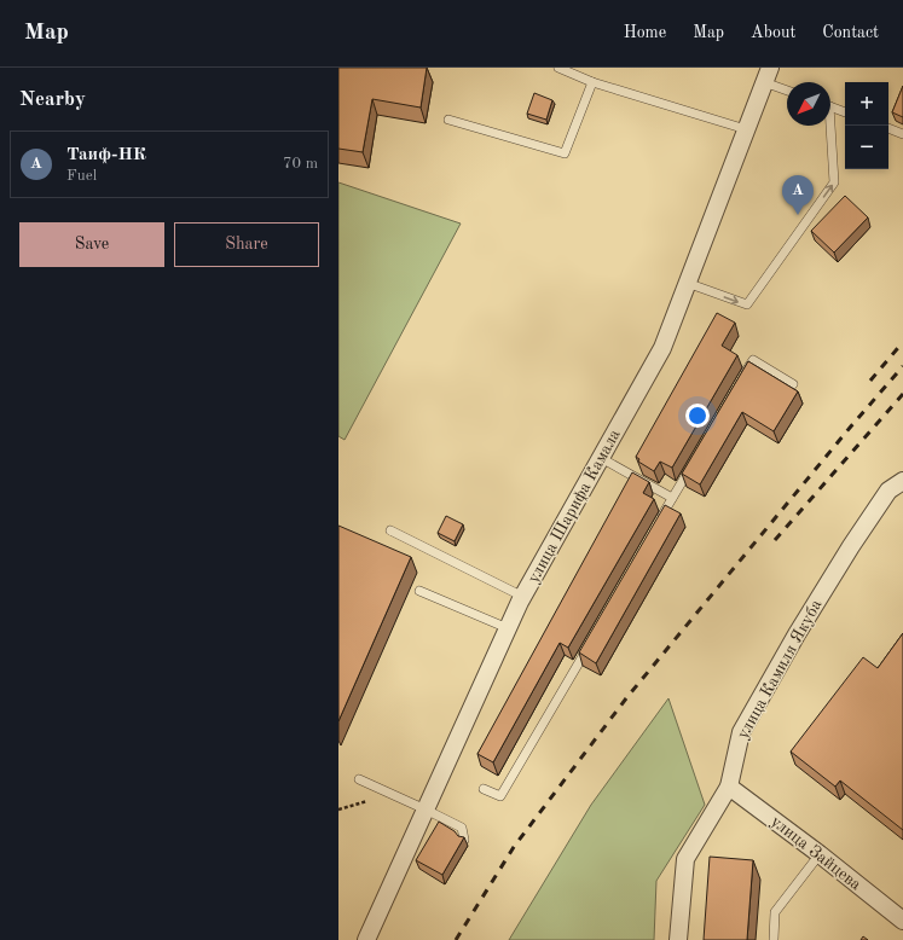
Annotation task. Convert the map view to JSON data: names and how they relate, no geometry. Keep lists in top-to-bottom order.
{
  "streets": {
    "street": ["улица Шарифа Камала", "улица Камиля Якуба", "улица Зайцева"]
  },
  "crossings": [
    ["улица Камиля Якуба", "улица Зайцева"]
  ],
  "north": "bottom left",
  "page": {
    "header": "Map",
    "nav": [
      "Home",
      "Map",
      "About",
      "Contact"
    ],
    "heading": "Nearby",
    "map_buttons": ["+", "−"],
    "list": [
      {
        "mark": "A",
        "name": "Таиф-НК",
        "note": "Fuel",
        "value": "70 m"
      }
    ],
    "pins": "A",
    "buttons": ["Save", "Share"]
  }
}
